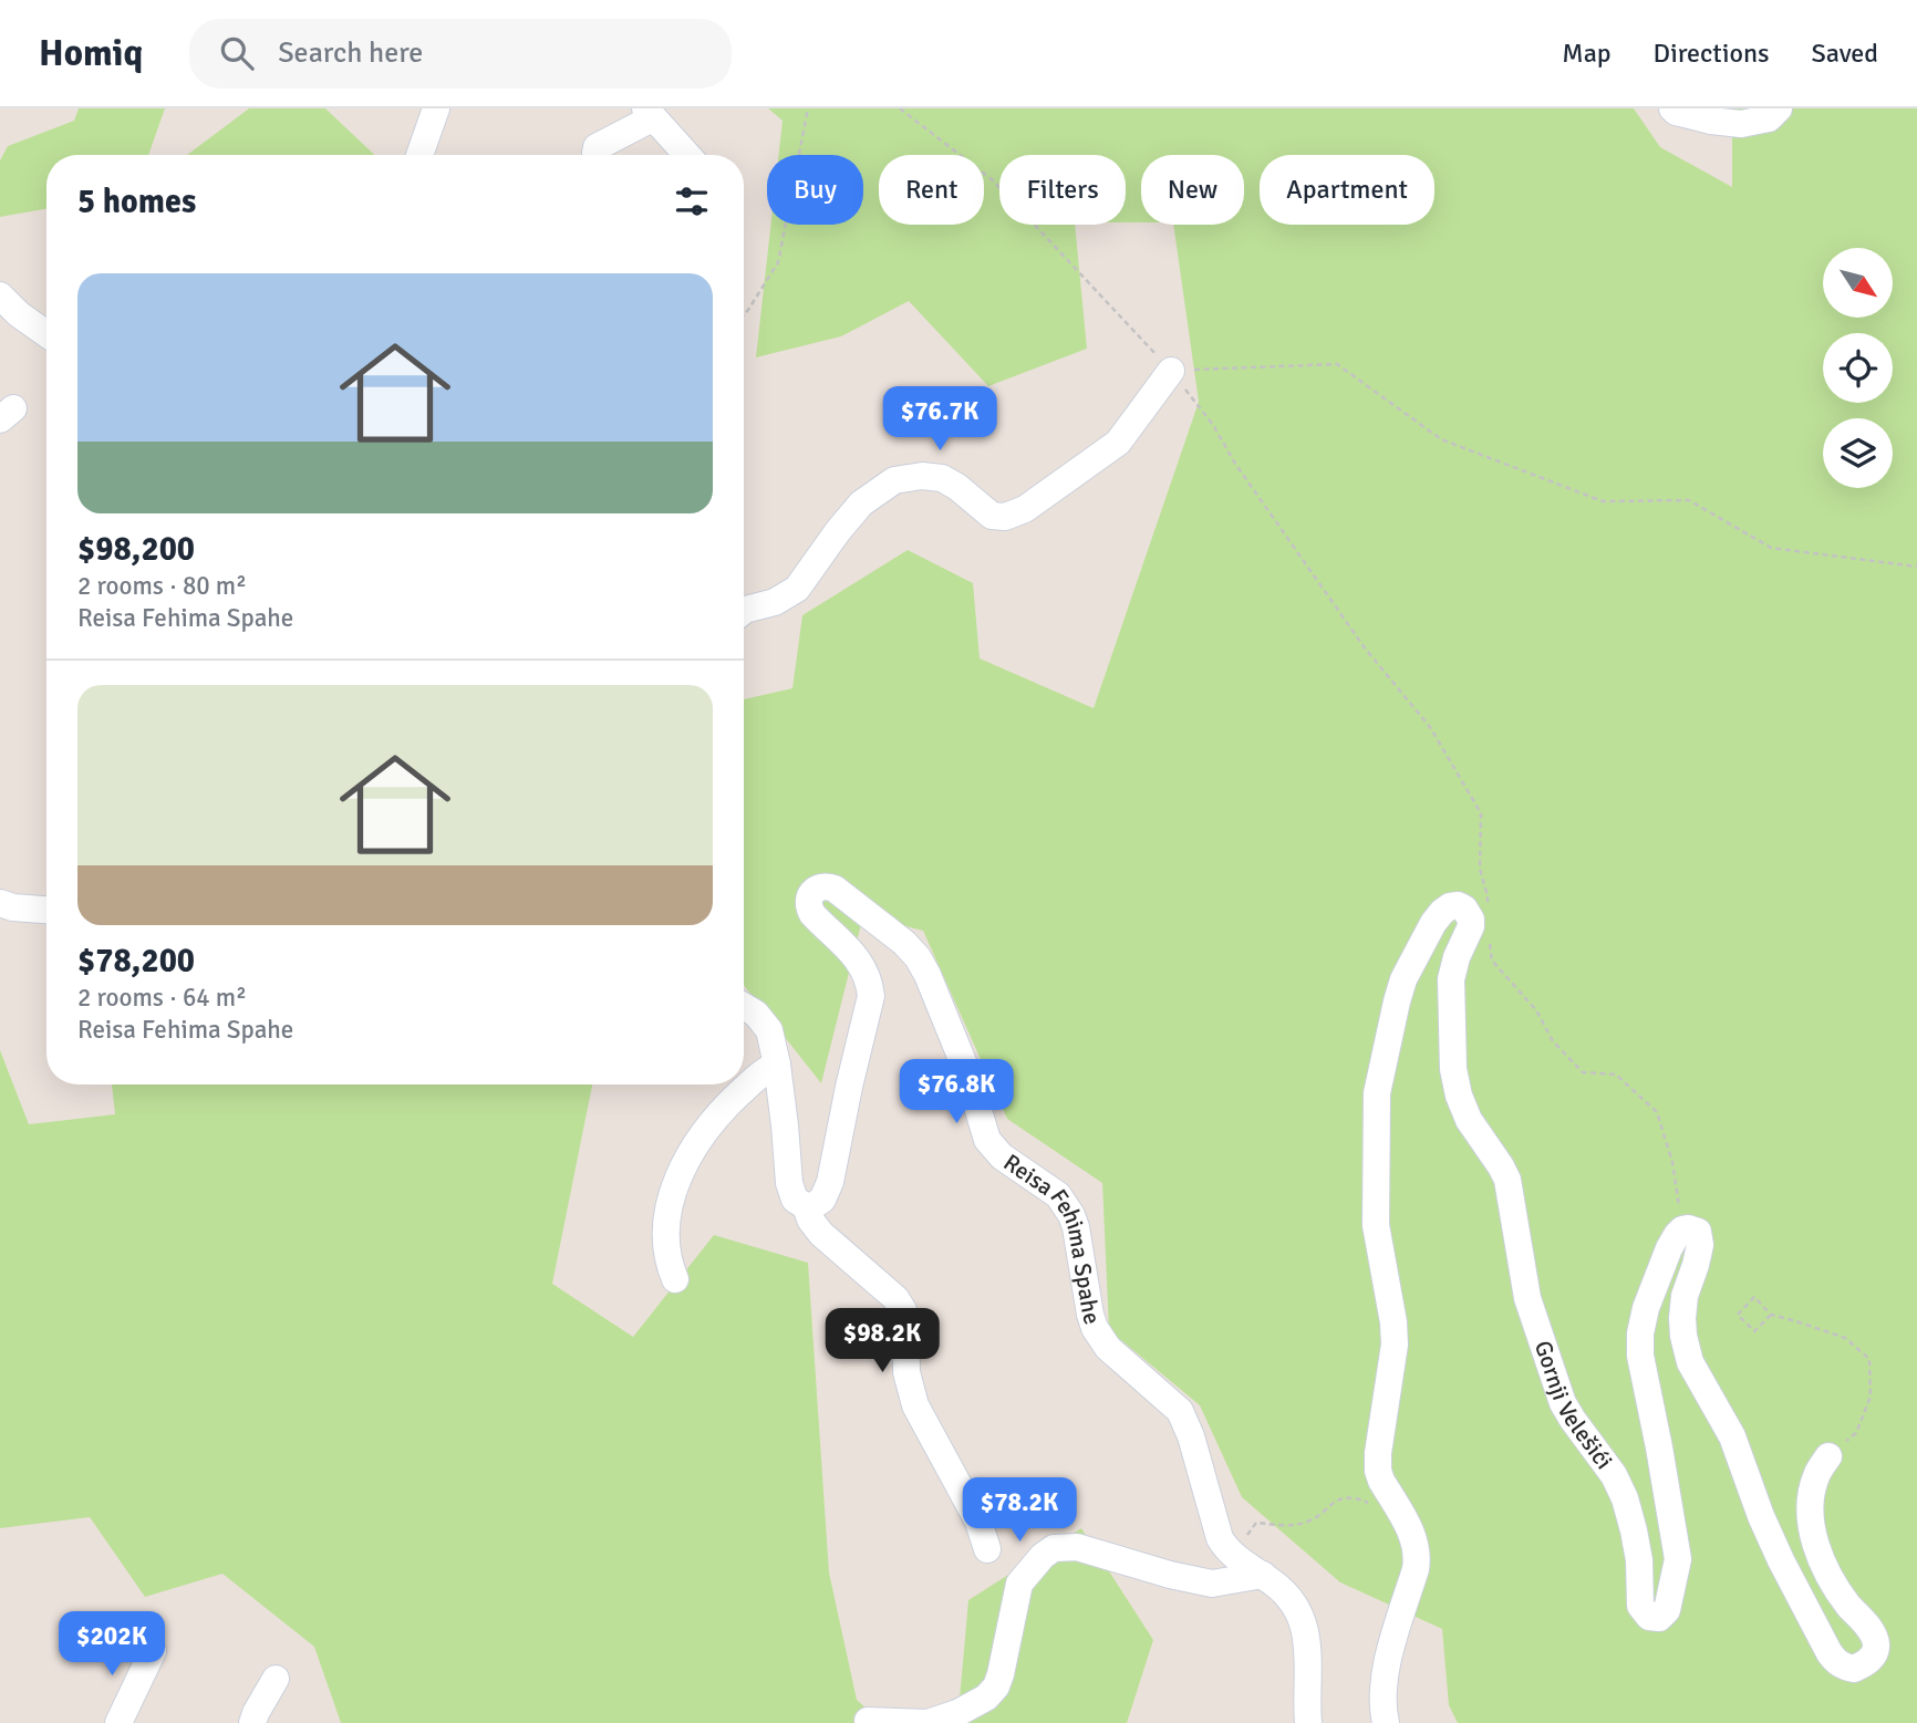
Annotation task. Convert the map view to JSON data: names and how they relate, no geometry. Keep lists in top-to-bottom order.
{
  "streets": {
    "street": ["Reisa Fehima Spahe", "Gornji Velešići"]
  },
  "north": "bottom right",
  "page": {
    "header": "Homiq",
    "search": "Search here",
    "nav": ["Map", "Directions", "Saved"],
    "chip": [
      "Buy",
      "Rent",
      "Filters",
      "New",
      "Apartment"
    ],
    "heading": "5 homes",
    "list": [
      {
        "name": "$98,200",
        "note": "2 rooms · 80 m² · Reisa Fehima Spahe"
      },
      {
        "name": "$78,200",
        "note": "2 rooms · 64 m² · Reisa Fehima Spahe"
      }
    ],
    "price": [
      "$76.7K",
      "$76.8K",
      "$98.2K",
      "$78.2K",
      "$202K"
    ]
  }
}
